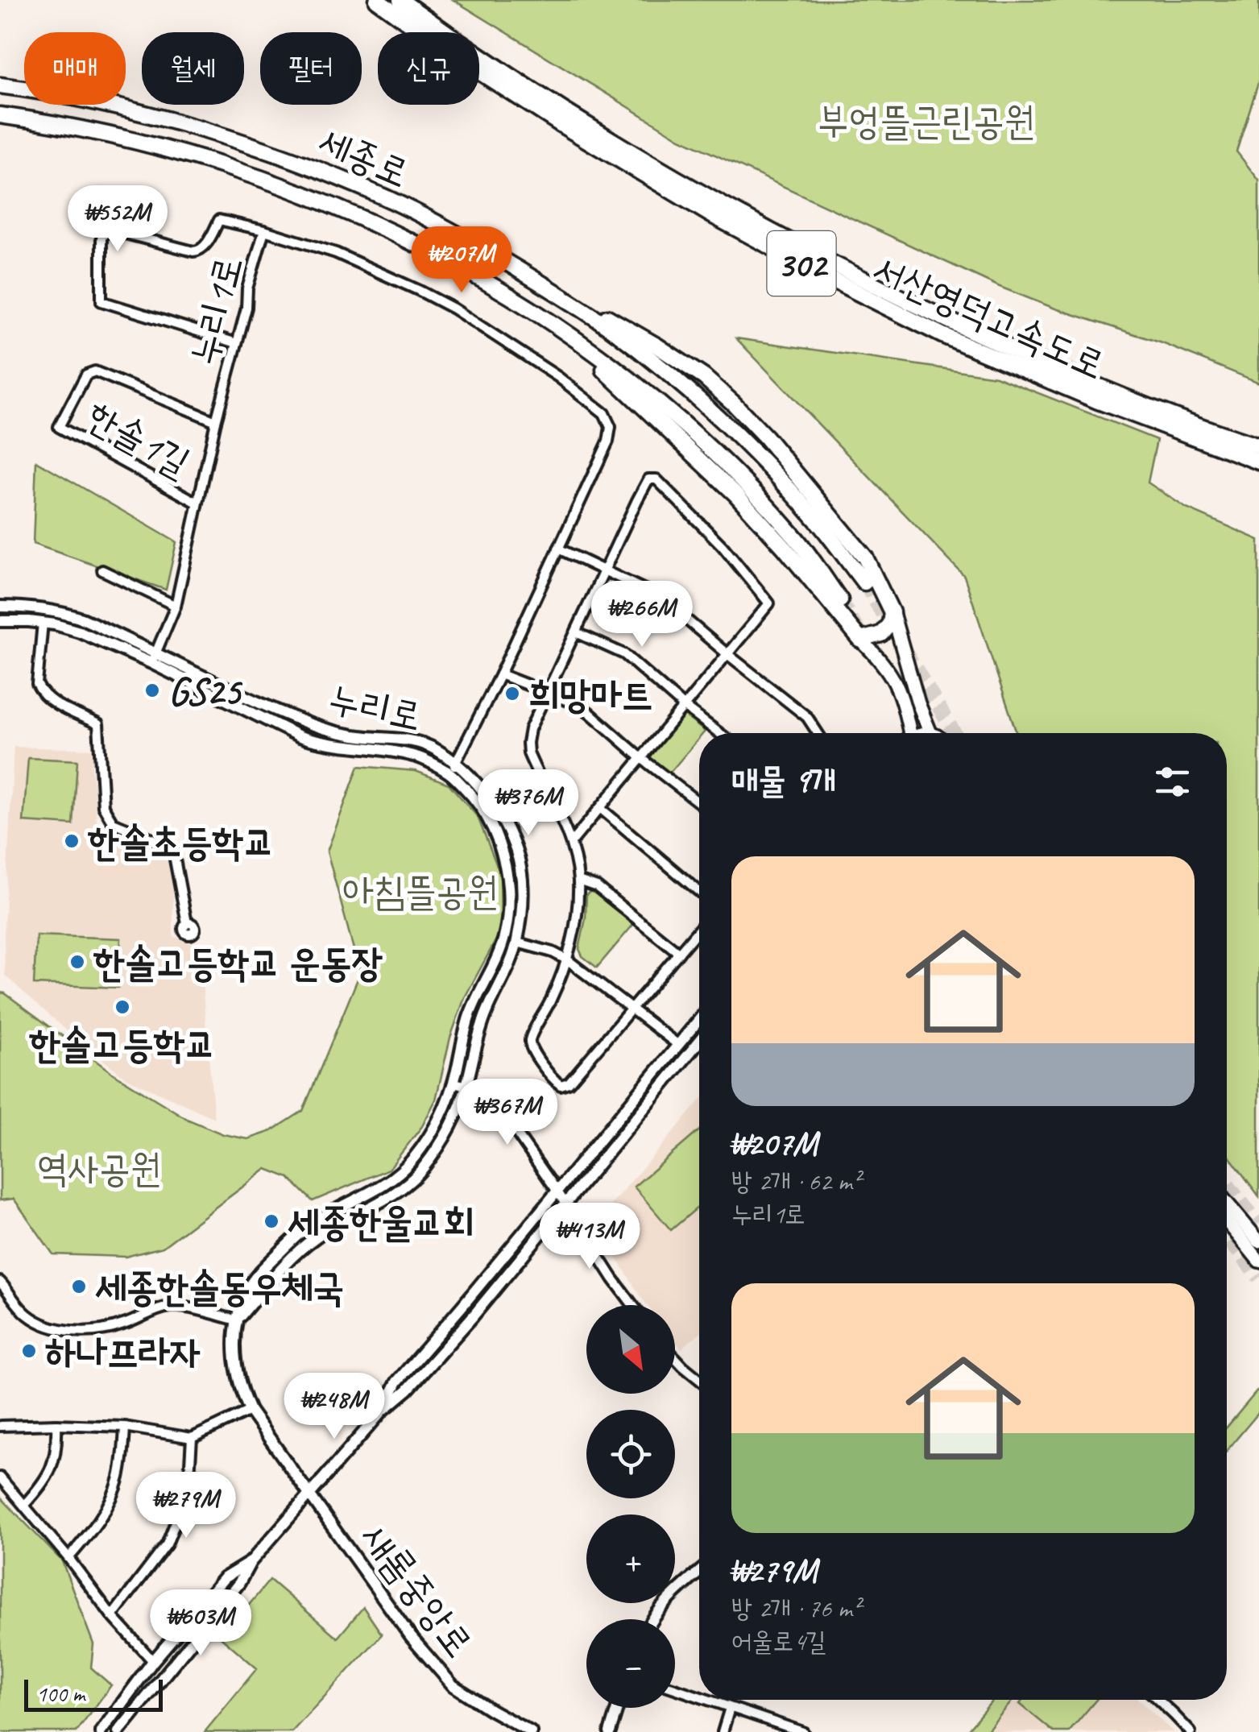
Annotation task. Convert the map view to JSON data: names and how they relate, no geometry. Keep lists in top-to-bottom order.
{
  "streets": {
    "highway": ["세종로", "302", "서산영덕고속도로"],
    "street": [
      "누리1로",
      "한솔1길",
      "누리로",
      "새롬중앙로"
    ]
  },
  "crossings": [
    ["누리1로", "한솔1길"],
    ["누리1로", "누리로"],
    ["누리로", "새롬중앙로"]
  ],
  "parks": ["부엉뜰근린공원", "아침뜰공원", "역사공원"],
  "places": [
    "GS25",
    "희망마트",
    "한솔초등학교",
    "한솔고등학교 운동장",
    "한솔고등학교",
    "세종한울교회",
    "세종한솔동우체국",
    "하나프라자"
  ],
  "scale_bar": "100 m",
  "north": "bottom right",
  "page": {
    "chip": [
      "매매",
      "월세",
      "필터",
      "신규"
    ],
    "price": [
      "₩552M",
      "₩207M",
      "₩266M",
      "₩376M",
      "₩367M",
      "₩413M",
      "₩248M",
      "₩279M",
      "₩603M"
    ],
    "heading": "매물 9개",
    "list": [
      {
        "name": "₩207M",
        "note": "방 2개 · 62 m² · 누리1로"
      },
      {
        "name": "₩279M",
        "note": "방 2개 · 76 m² · 어울로4길"
      }
    ],
    "map_buttons": ["+", "−"],
    "scale": "100 m"
  }
}
